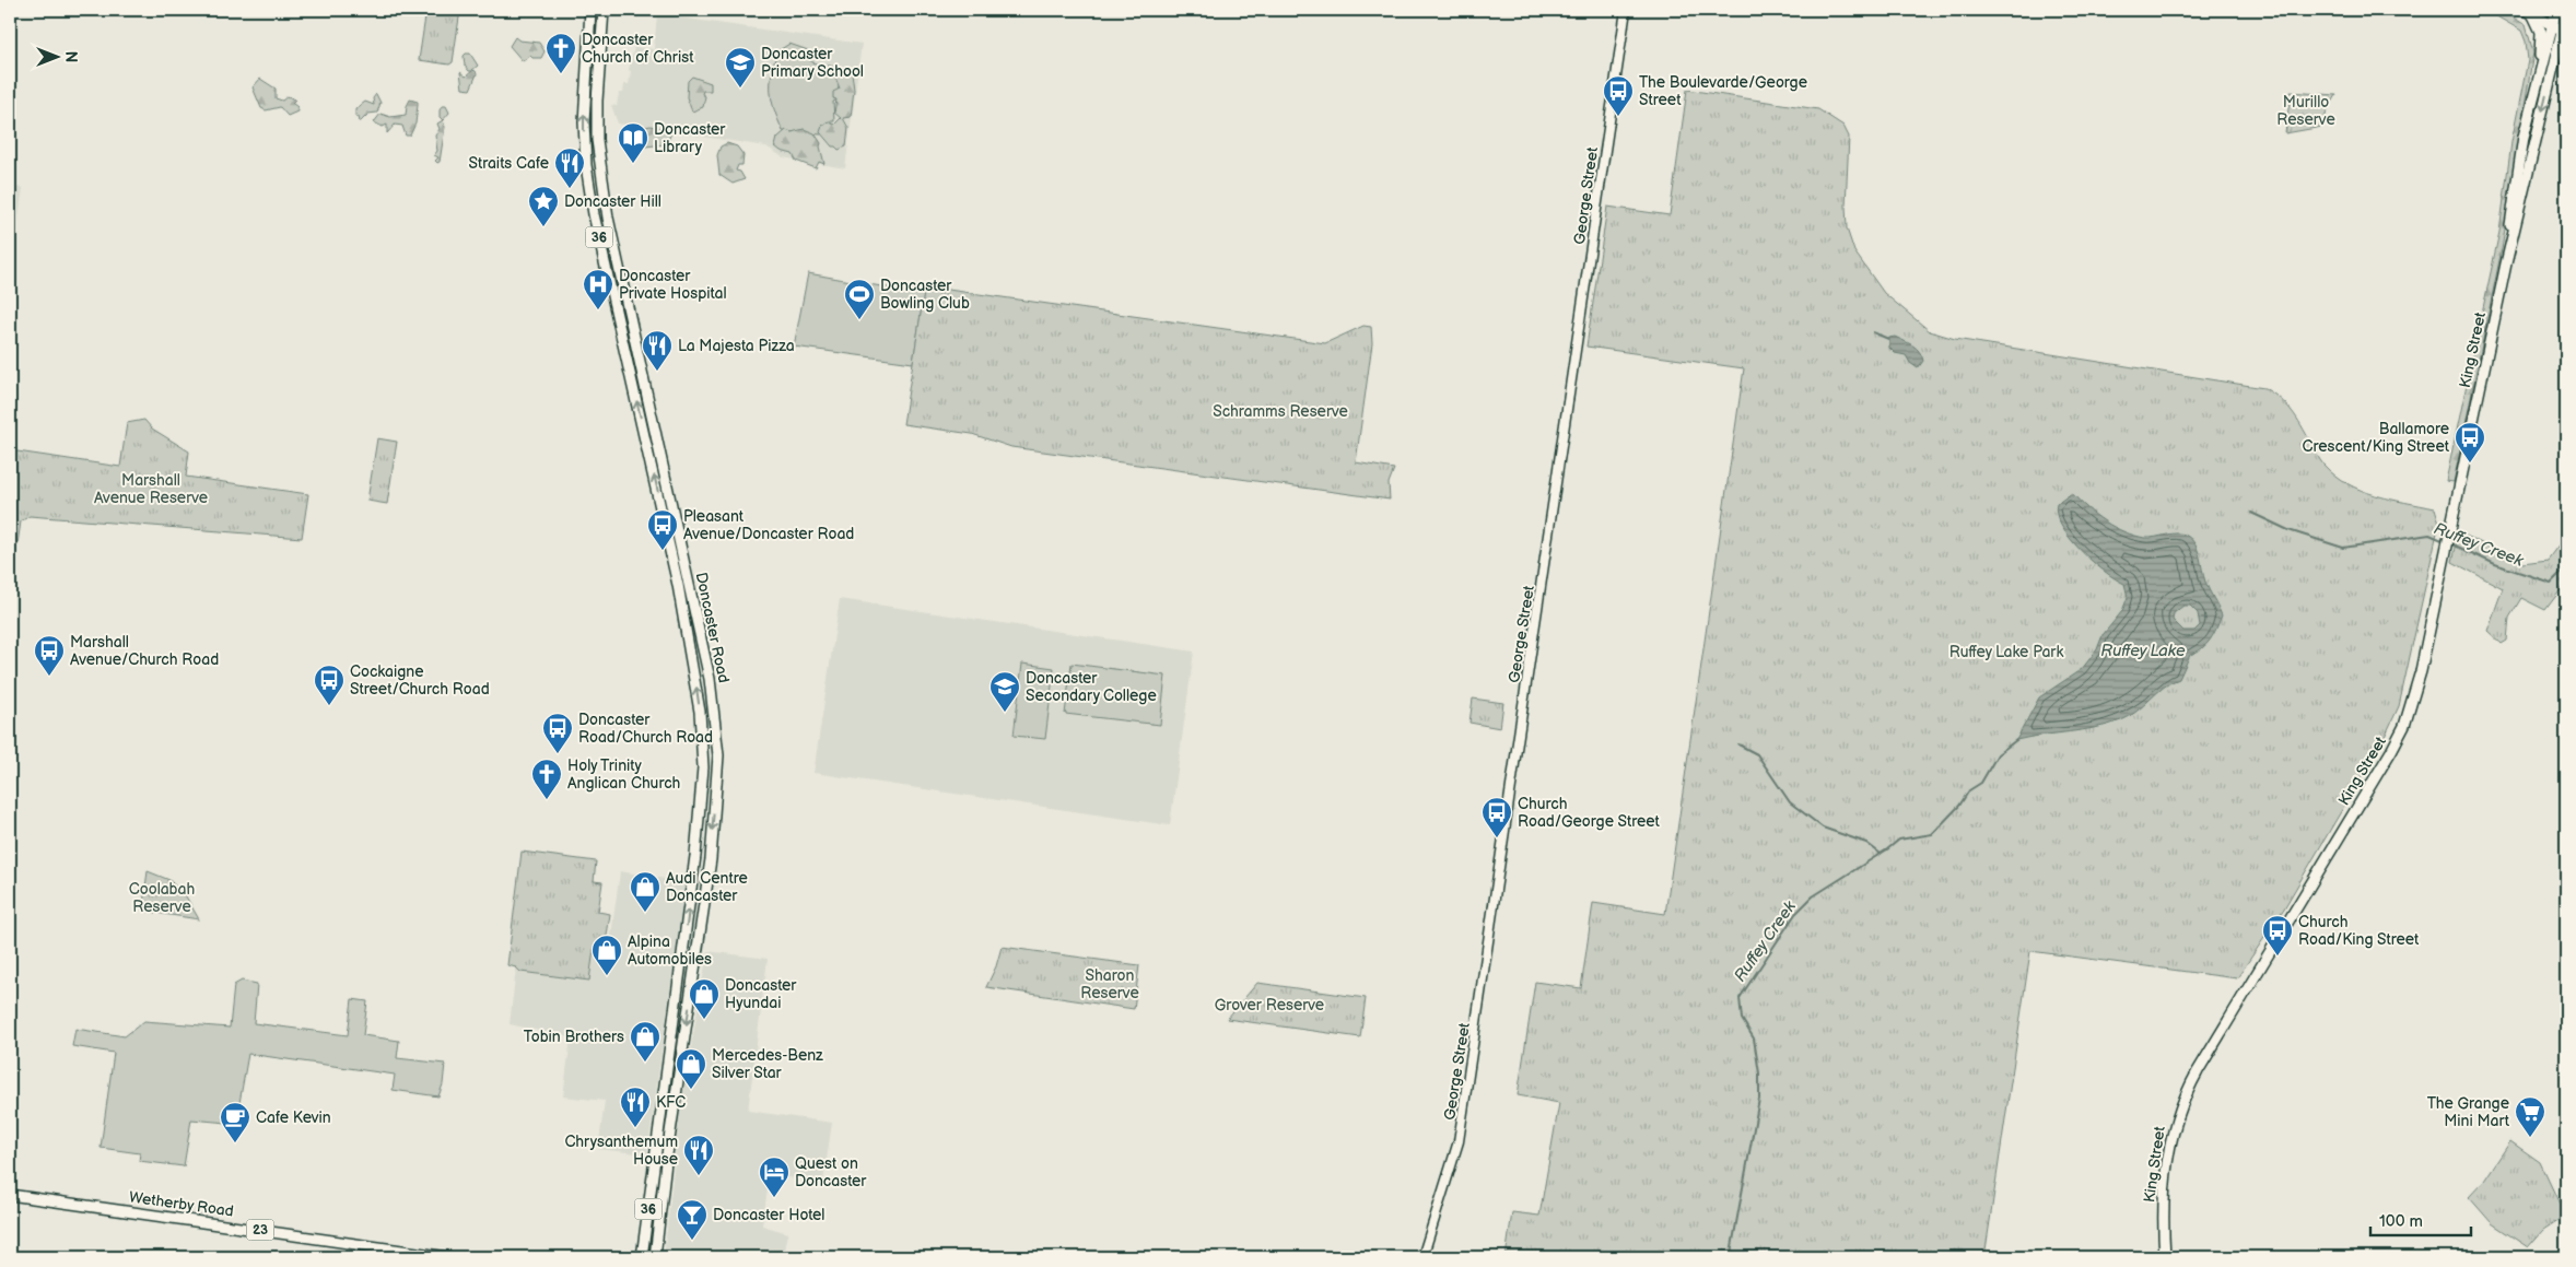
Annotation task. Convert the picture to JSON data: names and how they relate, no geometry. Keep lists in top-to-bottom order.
{
  "streets": {
    "main road": [
      "George Street",
      "36",
      "King Street",
      "Doncaster Road",
      "Wetherby Road",
      "23"
    ]
  },
  "water": ["Ruffey Creek", "Ruffey Lake"],
  "parks": [
    "Murillo Reserve",
    "Schramms Reserve",
    "Marshall Avenue Reserve",
    "Ruffey Lake Park",
    "Coolabah Reserve",
    "Sharon Reserve",
    "Grover Reserve"
  ],
  "places": {
    "church": ["Doncaster Church of Christ", "Holy Trinity Anglican Church"],
    "school or university": ["Doncaster Primary School", "Doncaster Secondary College"],
    "bus stop": [
      "The Boulevarde/George Street",
      "Ballamore Crescent/King Street",
      "Pleasant Avenue/Doncaster Road",
      "Marshall Avenue/Church Road",
      "Cockaigne Street/Church Road",
      "Doncaster Road/Church Road",
      "Church Road/George Street",
      "Church Road/King Street"
    ],
    "library": ["Doncaster Library"],
    "restaurant": [
      "Straits Cafe",
      "La Majesta Pizza",
      "KFC",
      "Chrysanthemum House"
    ],
    "place": ["Doncaster Hill"],
    "hospital": ["Doncaster Private Hospital"],
    "sports": ["Doncaster Bowling Club"],
    "shop": [
      "Audi Centre Doncaster",
      "Alpina Automobiles",
      "Doncaster Hyundai",
      "Tobin Brothers",
      "Mercedes-Benz Silver Star"
    ],
    "supermarket": ["The Grange Mini Mart"],
    "cafe": ["Cafe Kevin"],
    "hotel": ["Quest on Doncaster"],
    "bar": ["Doncaster Hotel"]
  },
  "scale_bar": "100 m",
  "north": "right"
}
